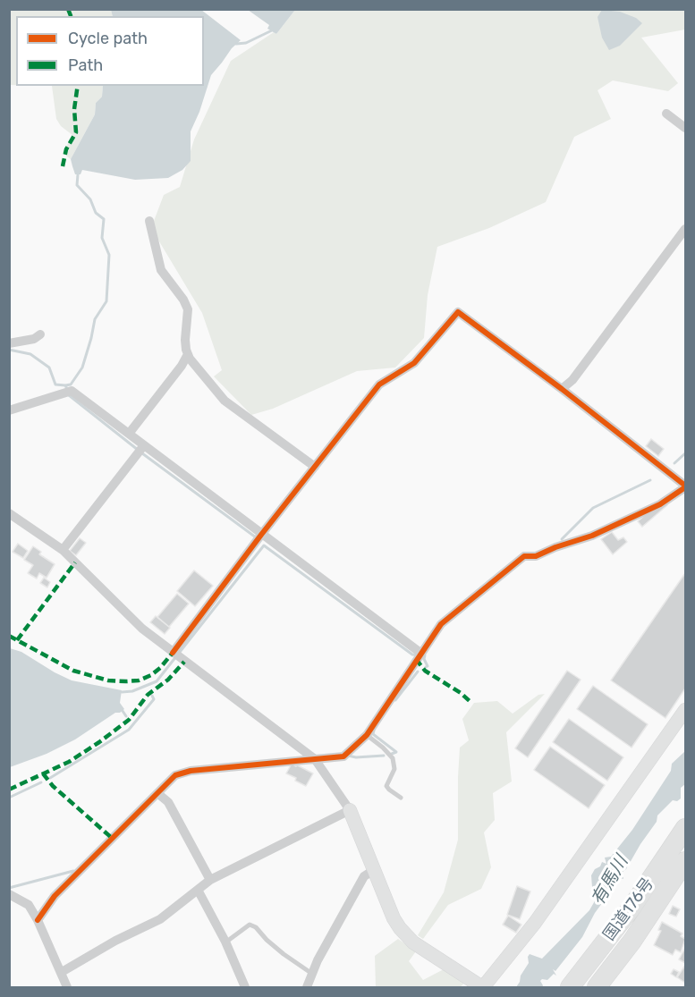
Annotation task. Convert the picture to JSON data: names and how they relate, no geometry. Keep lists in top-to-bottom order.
{
  "streets": {
    "highway": ["国道176号"]
  },
  "water": ["有馬川"],
  "legend": ["Cycle path", "Path"]
}
